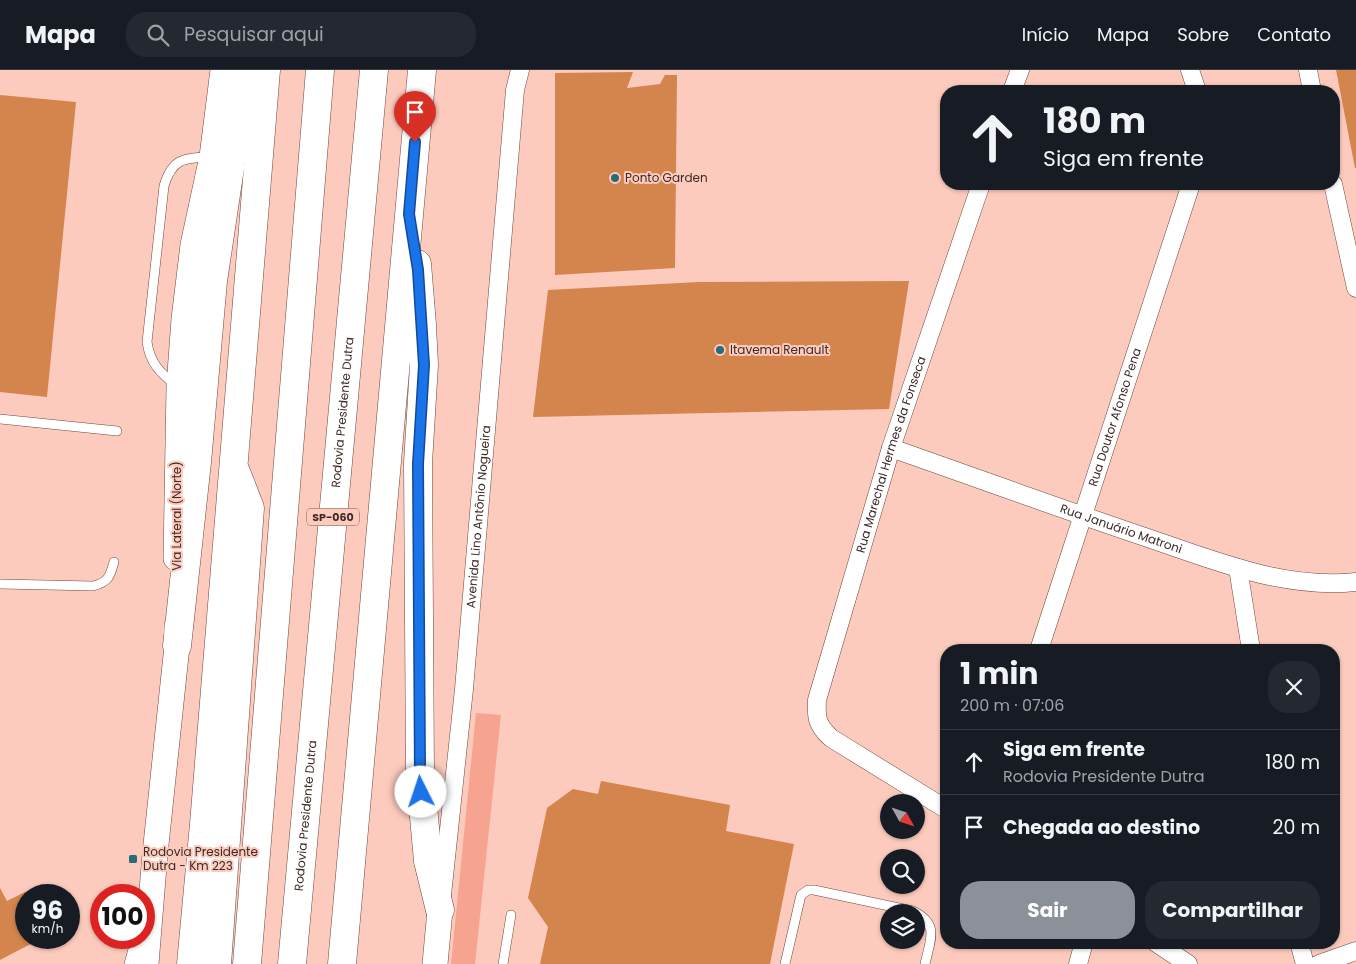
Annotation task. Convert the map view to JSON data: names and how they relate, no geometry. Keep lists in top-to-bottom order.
{
  "streets": {
    "highway": ["Rodovia Presidente Dutra", "SP-060"],
    "main road": ["Via Lateral (Norte)", "Avenida Lino Antônio Nogueira"],
    "street": ["Rua Doutor Afonso Pena", "Rua Marechal Hermes da Fonseca", "Rua Januário Matroni"]
  },
  "crossings": [
    ["Rua Doutor Afonso Pena", "Rua Januário Matroni"],
    ["Rua Marechal Hermes da Fonseca", "Rua Januário Matroni"]
  ],
  "places": {
    "other": ["Ponto Garden", "Itavema Renault"],
    "transit": ["Rodovia Presidente Dutra - Km 223"]
  },
  "north": "bottom right",
  "page": {
    "header": "Mapa",
    "search": "Pesquisar aqui",
    "nav": [
      "Início",
      "Mapa",
      "Sobre",
      "Contato"
    ],
    "turn": ["180 m", "Siga em frente"],
    "heading": ["1 min", "200 m · 07:06"],
    "list": [
      {
        "name": "Siga em frente",
        "note": "Rodovia Presidente Dutra",
        "value": "180 m"
      },
      {
        "name": "Chegada ao destino",
        "value": "20 m"
      }
    ],
    "buttons": ["Sair", "Compartilhar"],
    "speed": "96 km/h",
    "limit": "100"
  }
}
